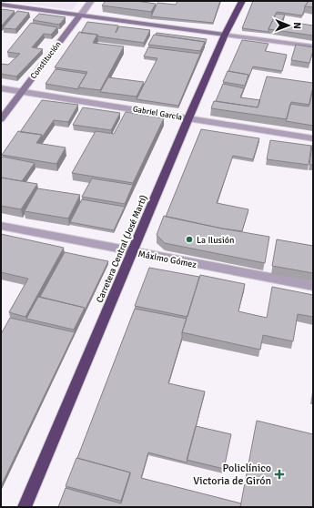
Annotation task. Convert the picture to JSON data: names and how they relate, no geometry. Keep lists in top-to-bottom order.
{
  "streets": {
    "highway": ["Carretera Central (José Martí)"],
    "main road": ["Constitución"],
    "street": ["Gabriel García", "Máximo Gómez"]
  },
  "crossings": [
    ["Constitución", "Gabriel García"],
    ["Gabriel García", "Carretera Central (José Martí)"],
    ["Carretera Central (José Martí)", "Máximo Gómez"]
  ],
  "places": {
    "other": ["La Ilusión"],
    "health": ["Policlínico Victoria de Girón"]
  },
  "north": "right"
}
